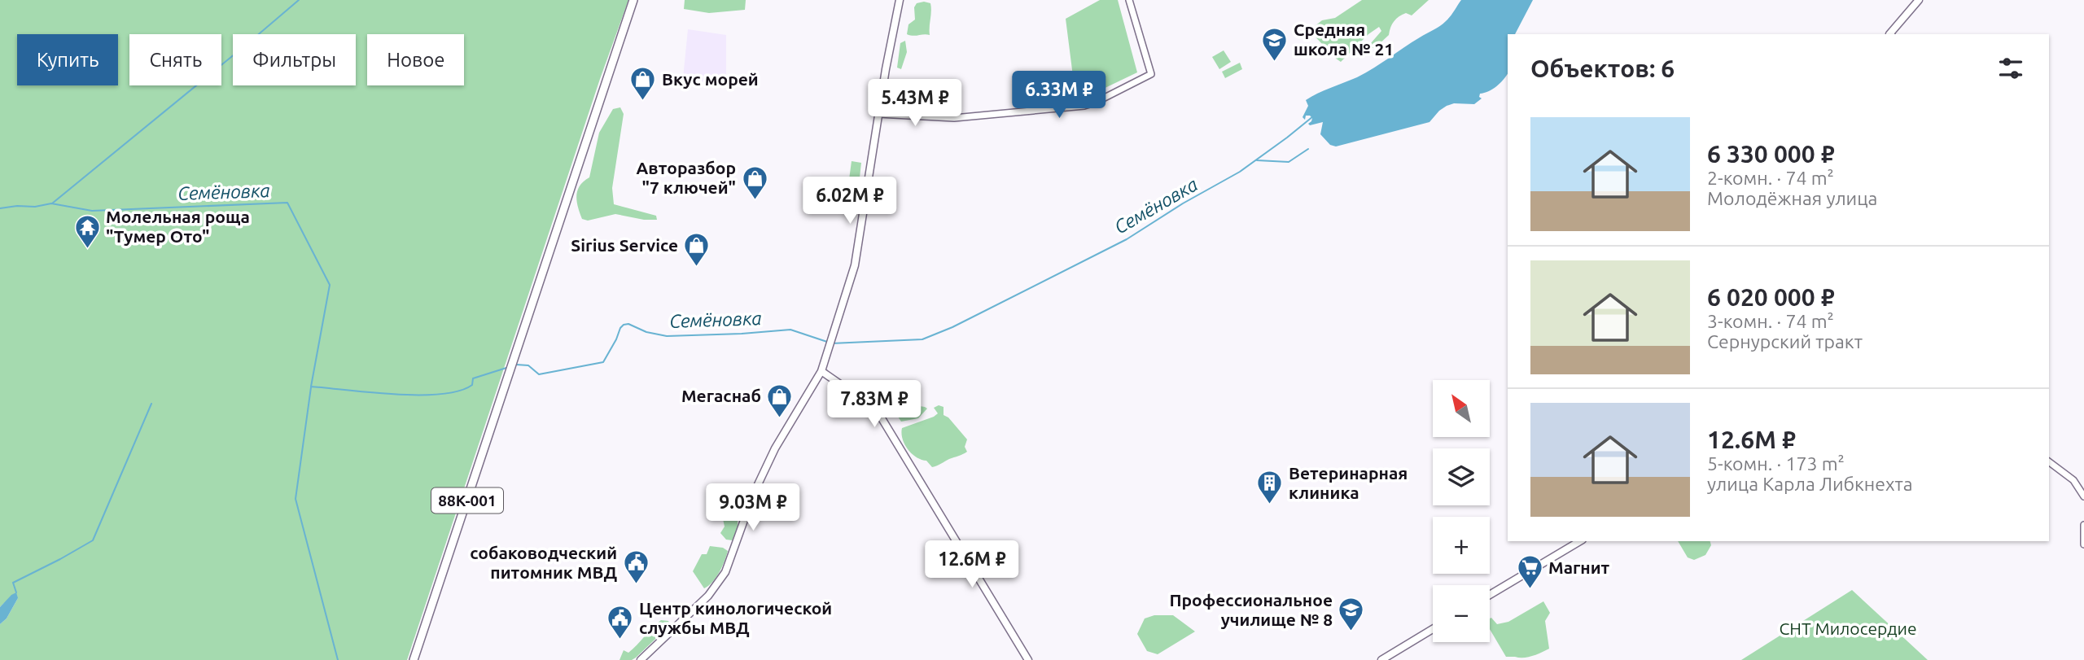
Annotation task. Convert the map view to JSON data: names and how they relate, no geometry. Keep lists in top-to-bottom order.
{
  "streets": {
    "main road": ["88К-001"]
  },
  "water": ["Семёновка"],
  "parks": ["СНТ Милосердие"],
  "places": {
    "school or university": ["Средняя школа № 21", "Профессиональное училище № 8"],
    "shop": [
      "Вкус морей",
      "Авторазбор \"7 ключей\"",
      "Sirius Service",
      "Мегаснаб"
    ],
    "temple": ["Молельная роща \"Тумер Ото\""],
    "building": ["Ветеринарная клиника"],
    "public building": ["собаководческий питомник МВД", "Центр кинологической службы МВД"],
    "supermarket": ["Магнит"]
  },
  "north": "top left",
  "page": {
    "chip": [
      "Купить",
      "Снять",
      "Фильтры",
      "Новое"
    ],
    "heading": "Объектов: 6",
    "price": [
      "6.33M ₽",
      "5.43M ₽",
      "6.02M ₽",
      "7.83M ₽",
      "9.03M ₽",
      "12.6M ₽"
    ],
    "list": [
      {
        "name": "6 330 000 ₽",
        "note": "2-комн. · 74 m² · Молодёжная улица"
      },
      {
        "name": "6 020 000 ₽",
        "note": "3-комн. · 74 m² · Сернурский тракт"
      },
      {
        "name": "12.6M ₽",
        "note": "5-комн. · 173 m² · улица Карла Либкнехта"
      }
    ],
    "map_buttons": ["+", "−"]
  }
}
